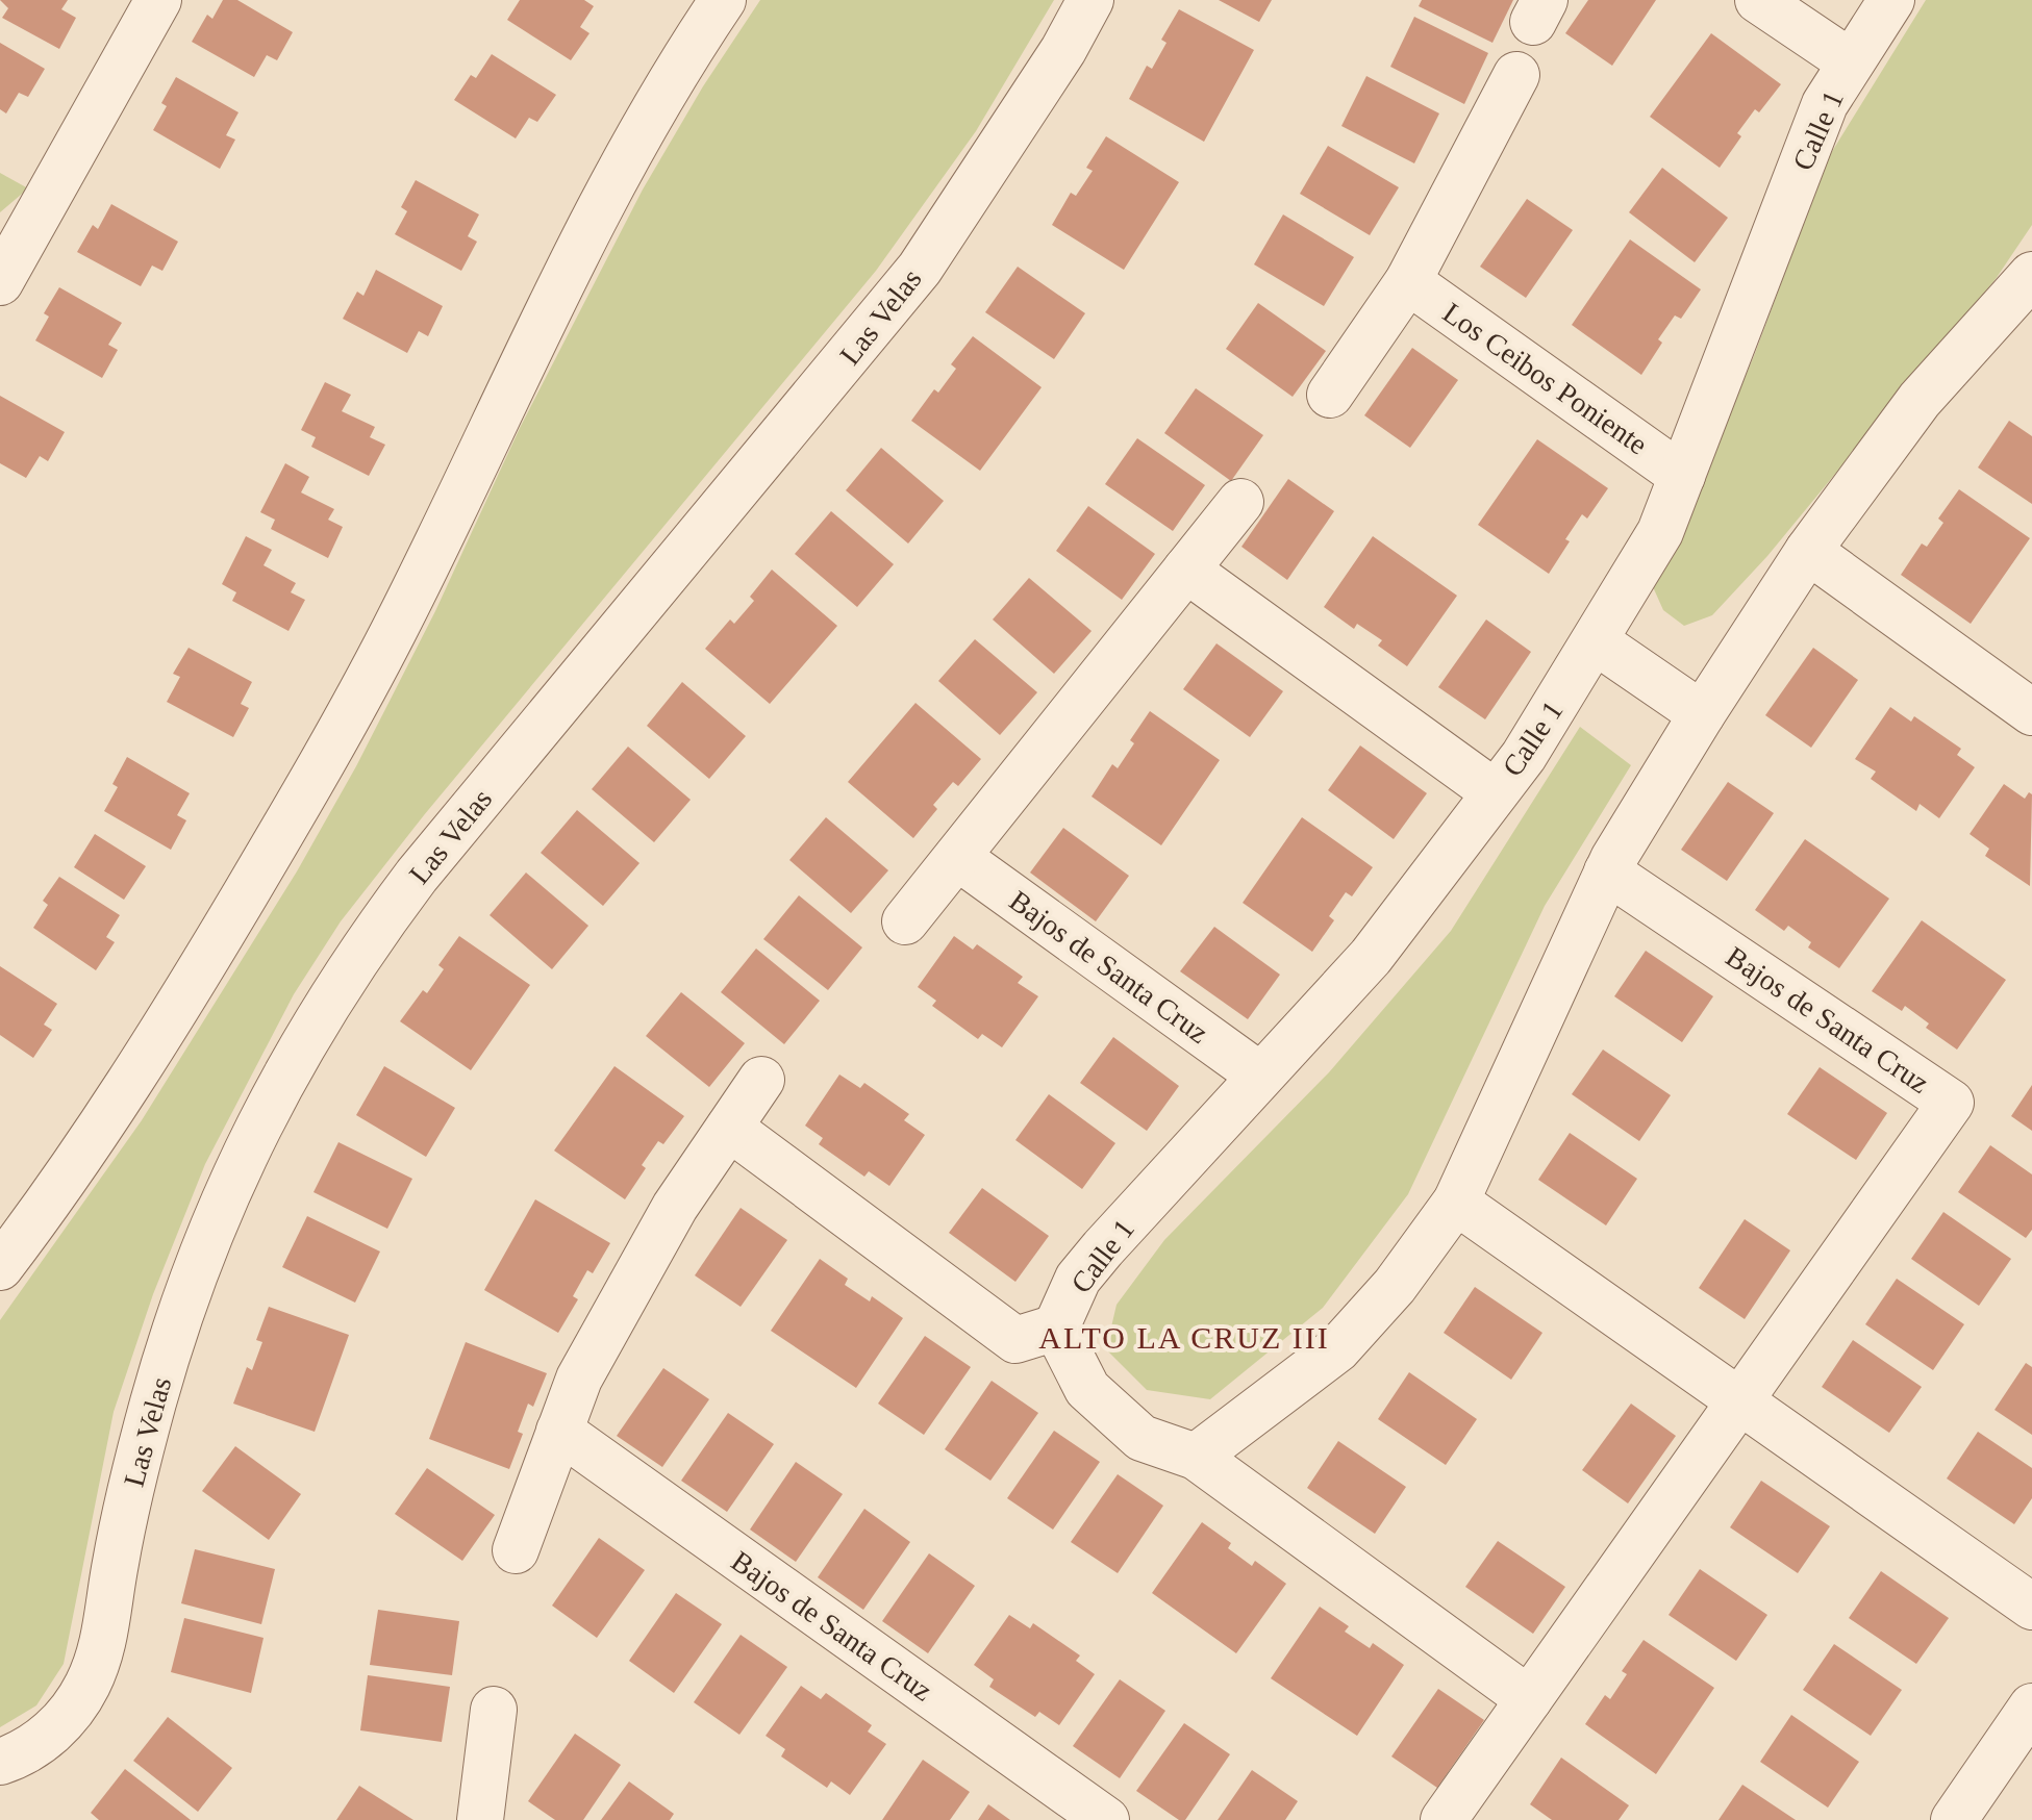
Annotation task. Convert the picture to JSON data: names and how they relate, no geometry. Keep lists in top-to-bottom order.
{
  "streets": {
    "street": [
      "Calle 1",
      "Las Velas",
      "Los Ceibos Poniente",
      "Bajos de Santa Cruz"
    ]
  },
  "crossings": [
    ["Calle 1", "Los Ceibos Poniente"],
    ["Calle 1", "Bajos de Santa Cruz"]
  ],
  "districts": ["ALTO LA CRUZ III"]
}
